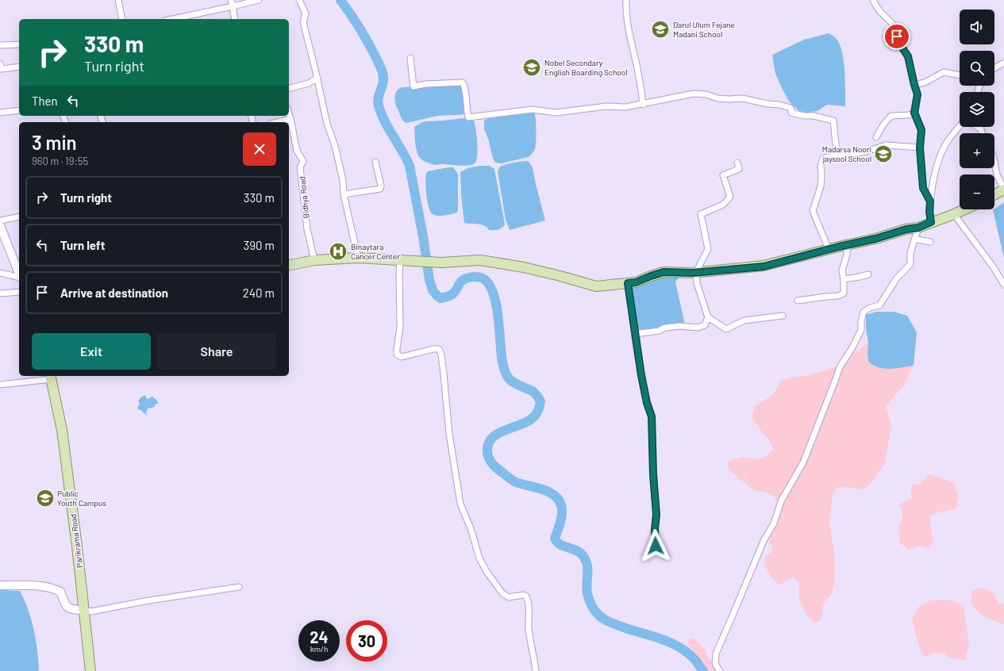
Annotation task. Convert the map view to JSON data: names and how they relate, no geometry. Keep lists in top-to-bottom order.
{
  "streets": {
    "main road": ["Parikrama Road"],
    "street": ["Bidhya Road"]
  },
  "places": {
    "school or university": [
      "Darul Ulum Fejane Madani School",
      "Nobel Secondary English Boarding School",
      "Madarsa Noori jaysool School",
      "Public Youth Campus"
    ],
    "hospital": ["Binaytara Cancer Center"]
  },
  "page": {
    "map_buttons": ["+", "−"],
    "turn": ["330 m", "Turn right"],
    "then": "Then",
    "heading": ["3 min", "960 m · 19:55"],
    "list": [
      {
        "name": "Turn right",
        "value": "330 m"
      },
      {
        "name": "Turn left",
        "value": "390 m"
      },
      {
        "name": "Arrive at destination",
        "value": "240 m"
      }
    ],
    "buttons": ["Exit", "Share"],
    "speed": "24 km/h",
    "limit": "30"
  }
}
